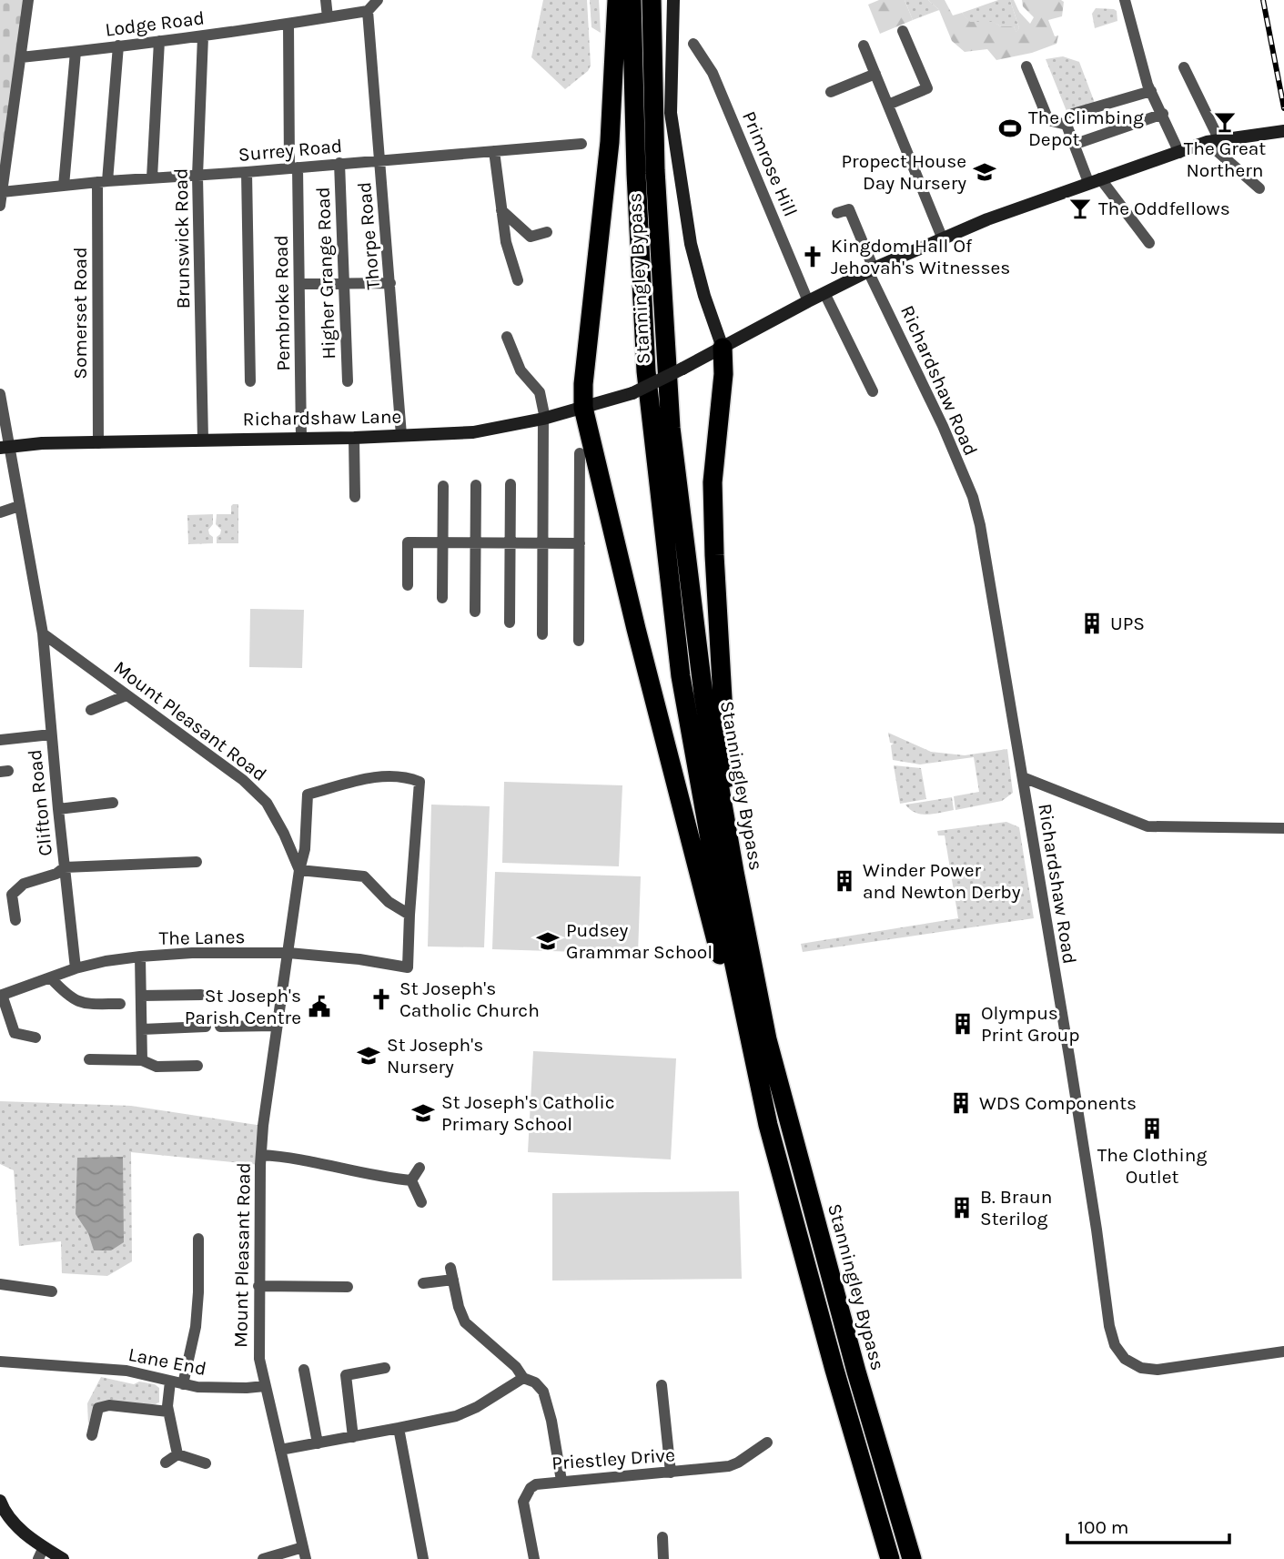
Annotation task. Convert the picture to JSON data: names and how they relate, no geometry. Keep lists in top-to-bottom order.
{
  "streets": {
    "highway": ["Stanningley Bypass"],
    "main road": ["Richardshaw Lane"],
    "street": [
      "Lodge Road",
      "Surrey Road",
      "Primrose Hill",
      "Thorpe Road",
      "Brunswick Road",
      "Higher Grange Road",
      "Pembroke Road",
      "Somerset Road",
      "Richardshaw Road",
      "Mount Pleasant Road",
      "Clifton Road",
      "The Lanes",
      "Lane End",
      "Priestley Drive"
    ]
  },
  "crossings": [
    ["Lodge Road", "Thorpe Road"],
    ["Lodge Road", "Brunswick Road"],
    ["Lodge Road", "Pembroke Road"],
    ["Lodge Road", "Somerset Road"],
    ["Surrey Road", "Thorpe Road"],
    ["Surrey Road", "Brunswick Road"],
    ["Surrey Road", "Higher Grange Road"],
    ["Surrey Road", "Pembroke Road"],
    ["Surrey Road", "Somerset Road"],
    ["Thorpe Road", "Richardshaw Lane"],
    ["Brunswick Road", "Richardshaw Lane"],
    ["Pembroke Road", "Richardshaw Lane"],
    ["Somerset Road", "Richardshaw Lane"],
    ["Mount Pleasant Road", "Clifton Road"],
    ["Mount Pleasant Road", "The Lanes"],
    ["Mount Pleasant Road", "Lane End"],
    ["Clifton Road", "The Lanes"]
  ],
  "places": {
    "bar": ["The Great Northern", "The Oddfellows"],
    "sports": ["The Climbing Depot"],
    "school or university": [
      "Propect House Day Nursery",
      "Pudsey Grammar School",
      "St Joseph's Nursery",
      "St Joseph's Catholic Primary School"
    ],
    "church": ["Kingdom Hall Of Jehovah's Witnesses", "St Joseph's Catholic Church"],
    "building": [
      "UPS",
      "Winder Power and Newton Derby",
      "Olympus Print Group",
      "WDS Components",
      "The Clothing Outlet",
      "B. Braun Sterilog"
    ],
    "public building": ["St Joseph's Parish Centre"]
  },
  "scale_bar": "100 m"
}
